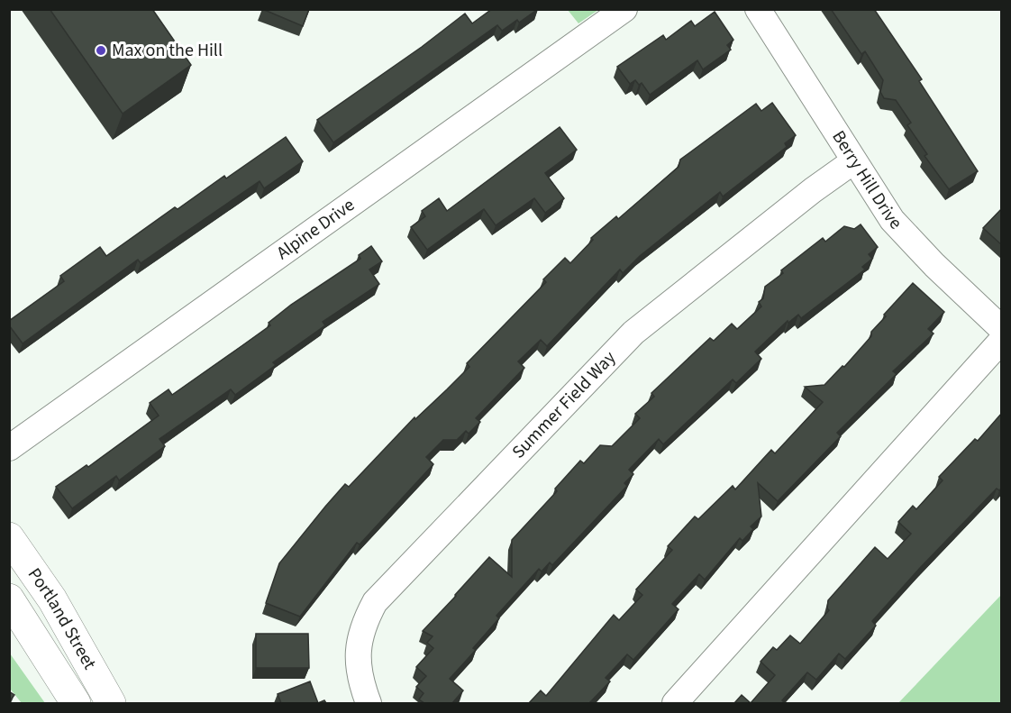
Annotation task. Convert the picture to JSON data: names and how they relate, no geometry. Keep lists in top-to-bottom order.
{
  "streets": {
    "main road": ["Portland Street"],
    "street": ["Berry Hill Drive", "Alpine Drive", "Summer Field Way"]
  },
  "crossings": [
    ["Berry Hill Drive", "Summer Field Way"]
  ],
  "places": ["Max on the Hill"]
}
